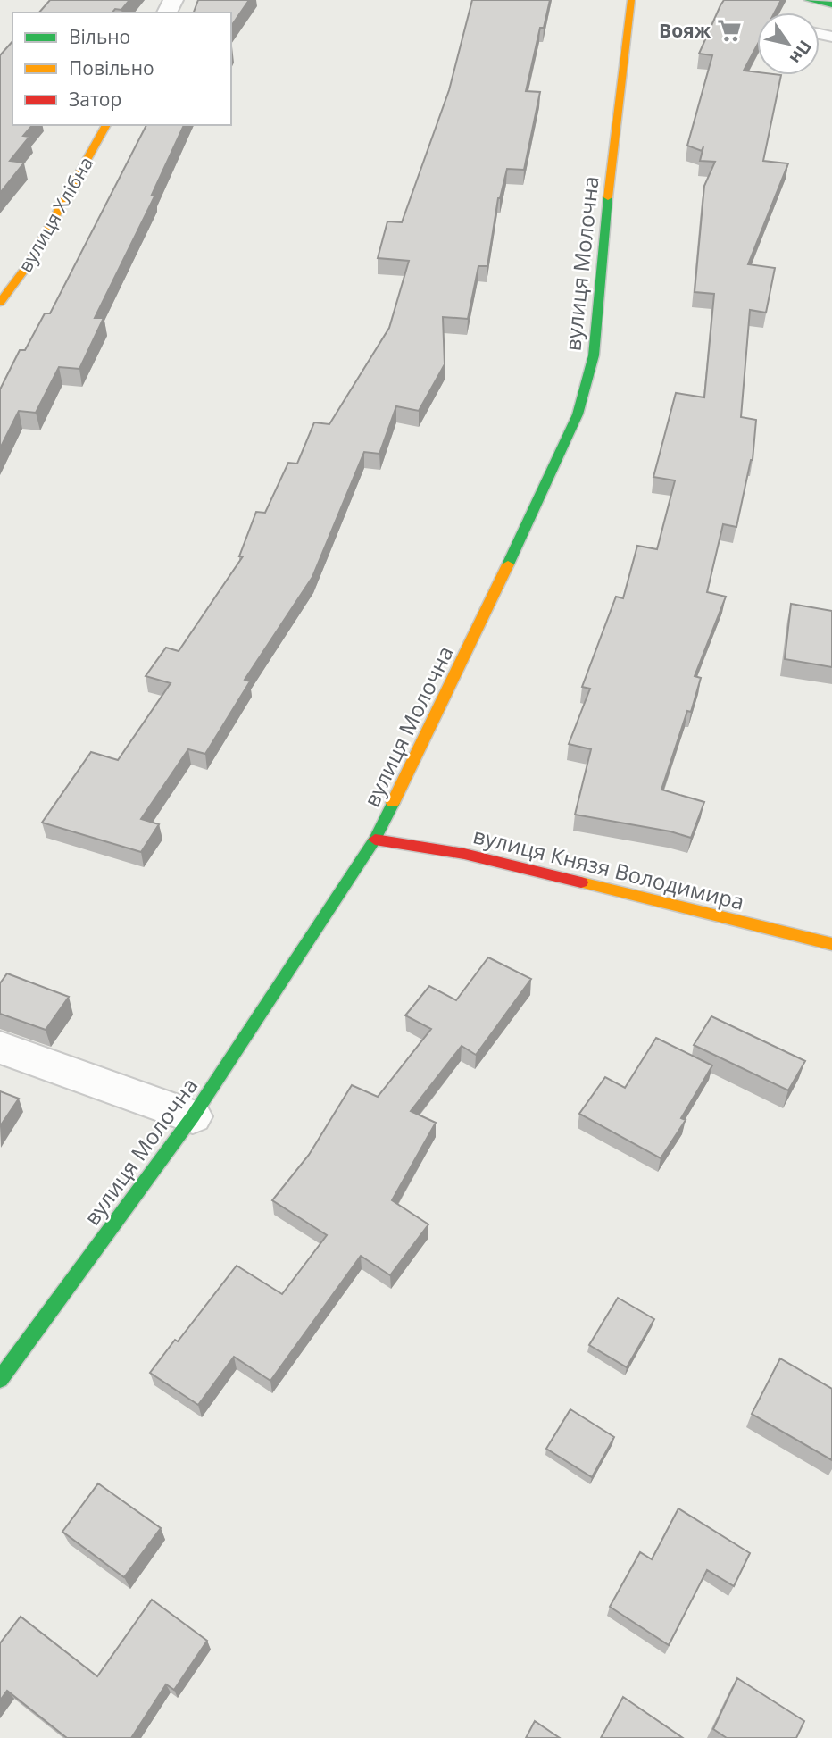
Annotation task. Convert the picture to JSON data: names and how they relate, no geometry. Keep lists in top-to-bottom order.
{
  "streets": {
    "main road": ["вулиця Хлібна", "вулиця Молочна", "вулиця Князя Володимира"]
  },
  "crossings": [
    ["вулиця Молочна", "вулиця Князя Володимира"]
  ],
  "places": {
    "supermarket": ["Вояж"]
  },
  "legend": ["Вільно", "Повільно", "Затор"],
  "north": "bottom right"
}
